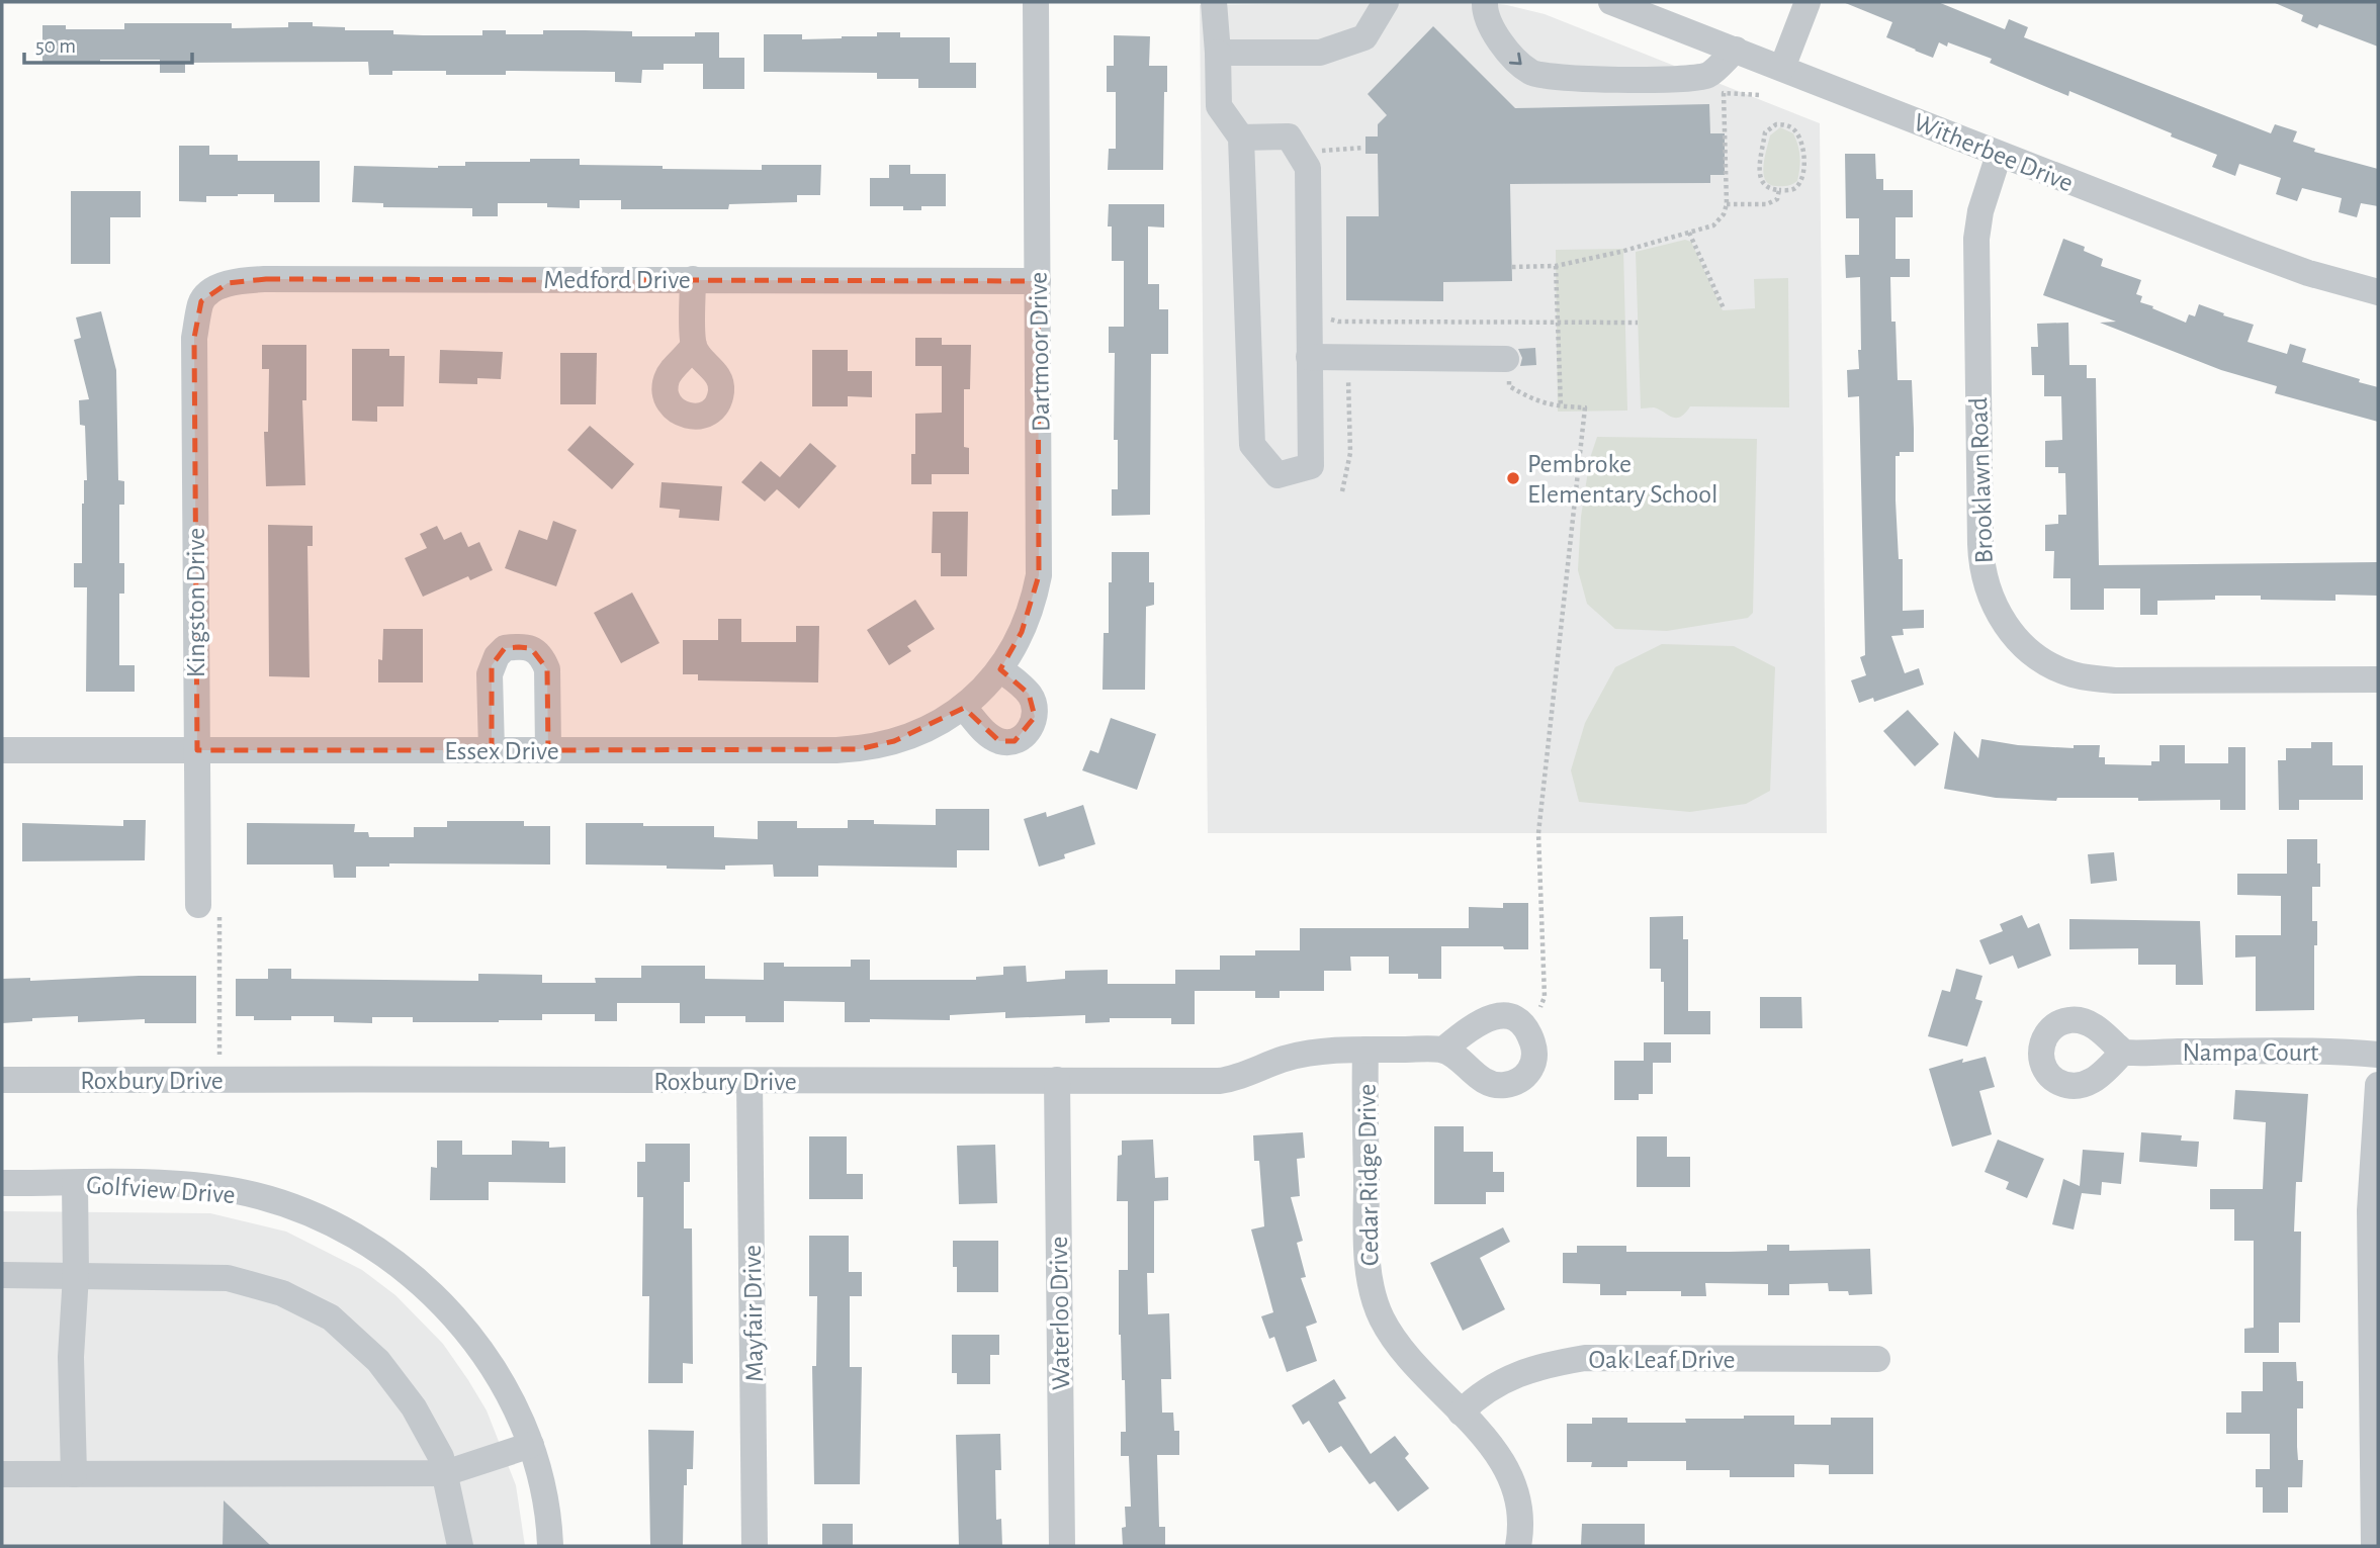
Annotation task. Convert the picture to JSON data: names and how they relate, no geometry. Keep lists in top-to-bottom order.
{
  "streets": {
    "street": [
      "Witherbee Drive",
      "Medford Drive",
      "Dartmoor Drive",
      "Brooklawn Road",
      "Kingston Drive",
      "Essex Drive",
      "Nampa Court",
      "Roxbury Drive",
      "Cedar Ridge Drive",
      "Golfview Drive",
      "Mayfair Drive",
      "Waterloo Drive",
      "Oak Leaf Drive"
    ]
  },
  "crossings": [
    ["Witherbee Drive", "Brooklawn Road"],
    ["Medford Drive", "Dartmoor Drive"],
    ["Medford Drive", "Kingston Drive"],
    ["Dartmoor Drive", "Essex Drive"],
    ["Kingston Drive", "Essex Drive"],
    ["Roxbury Drive", "Cedar Ridge Drive"],
    ["Roxbury Drive", "Mayfair Drive"],
    ["Roxbury Drive", "Waterloo Drive"],
    ["Cedar Ridge Drive", "Oak Leaf Drive"]
  ],
  "places": ["Pembroke Elementary School"],
  "scale_bar": "50 m"
}
